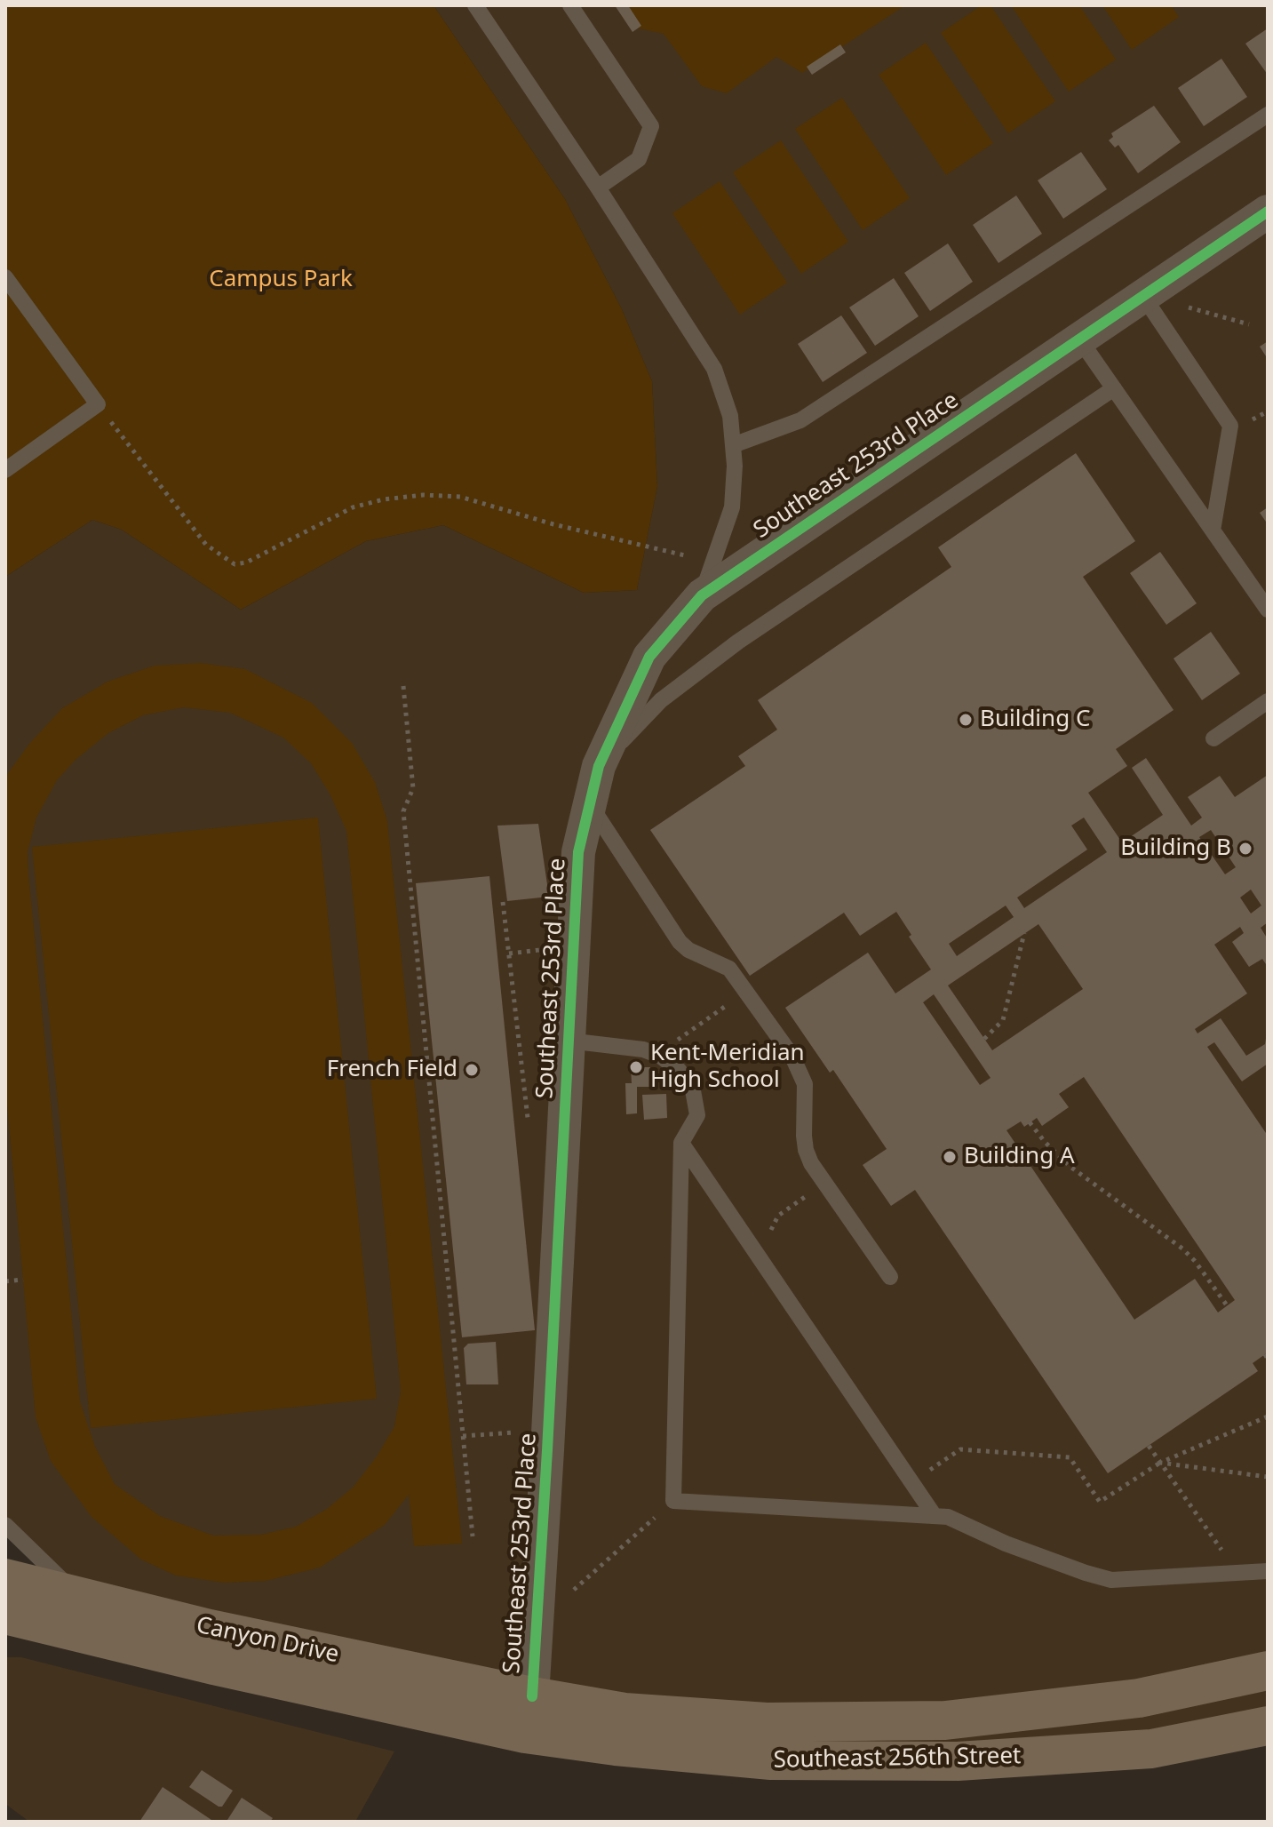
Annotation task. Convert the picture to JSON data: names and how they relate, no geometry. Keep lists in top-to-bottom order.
{
  "streets": {
    "main road": ["Canyon Drive", "Southeast 256th Street"],
    "street": ["Southeast 253rd Place"]
  },
  "crossings": [
    ["Southeast 253rd Place", "Canyon Drive"],
    ["Southeast 253rd Place", "Southeast 256th Street"],
    ["Canyon Drive", "Southeast 256th Street"]
  ],
  "parks": ["Campus Park"],
  "places": [
    "Building C",
    "Building B",
    "Kent-Meridian High School",
    "French Field",
    "Building A"
  ]
}
